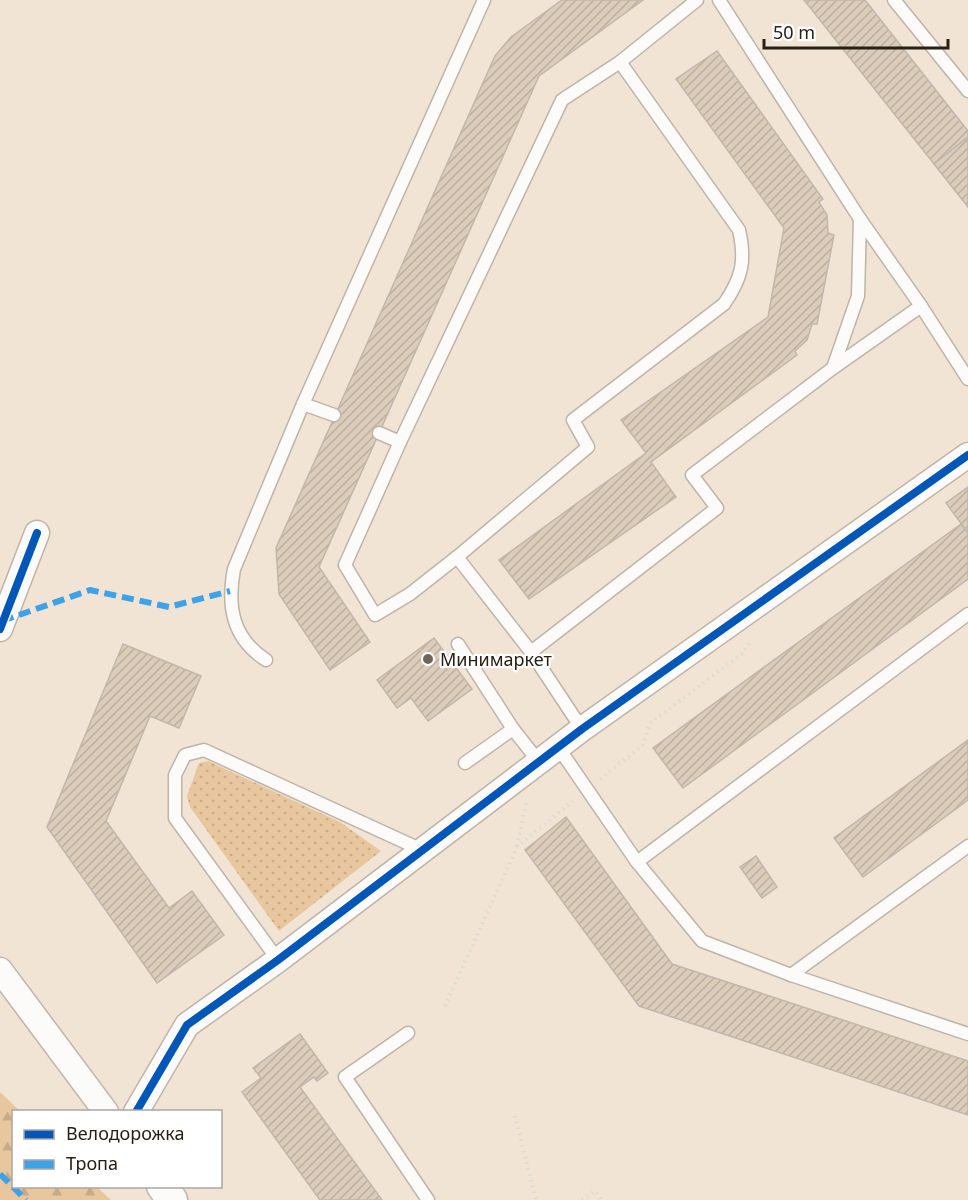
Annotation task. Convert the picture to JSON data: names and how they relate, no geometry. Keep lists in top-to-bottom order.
{
  "places": ["Минимаркет"],
  "legend": ["Велодорожка", "Тропа"],
  "scale_bar": "50 m"
}
